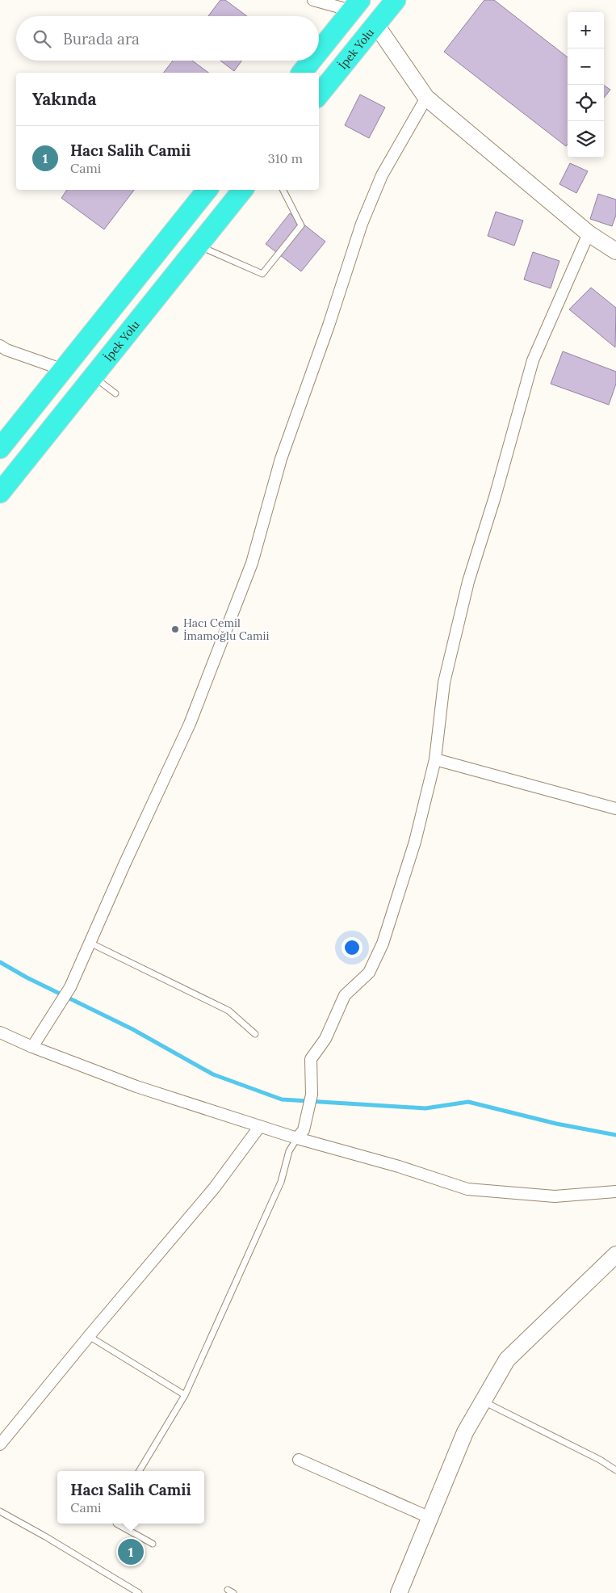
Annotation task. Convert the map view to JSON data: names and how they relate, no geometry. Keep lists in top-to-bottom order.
{
  "streets": {
    "highway": ["İpek Yolu"]
  },
  "places": ["Hacı Cemil İmamoğlu Camii"],
  "page": {
    "map_buttons": ["+", "−"],
    "search": "Burada ara",
    "heading": "Yakında",
    "list": [
      {
        "mark": "1",
        "name": "Hacı Salih Camii",
        "note": "Cami",
        "value": "310 m"
      }
    ],
    "popup": ["Hacı Salih Camii", "Cami"],
    "pins": "1"
  }
}
